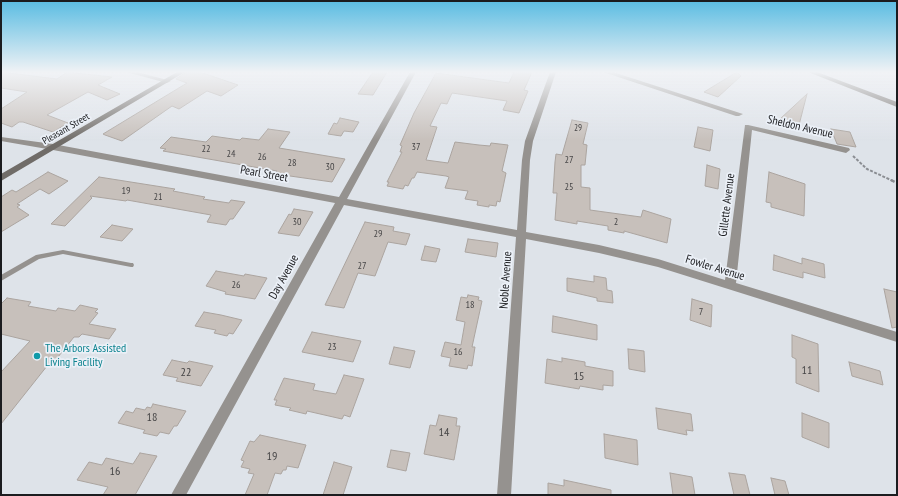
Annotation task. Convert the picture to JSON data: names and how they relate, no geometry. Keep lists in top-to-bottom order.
{
  "streets": {
    "street": [
      "Sheldon Avenue",
      "Pleasant Street",
      "Pearl Street",
      "Gillette Avenue",
      "Fowler Avenue",
      "Day Avenue",
      "Noble Avenue"
    ]
  },
  "crossings": [
    ["Sheldon Avenue", "Gillette Avenue"],
    ["Pleasant Street", "Pearl Street"],
    ["Pearl Street", "Fowler Avenue"],
    ["Pearl Street", "Day Avenue"],
    ["Pearl Street", "Noble Avenue"],
    ["Gillette Avenue", "Fowler Avenue"],
    ["Fowler Avenue", "Noble Avenue"]
  ],
  "places": ["The Arbors Assisted Living Facility"],
  "house_numbers": [
    "29",
    "37",
    "22",
    "24",
    "26",
    "27",
    "28",
    "30",
    "25",
    "19",
    "21",
    "30",
    "2",
    "29",
    "27",
    "26",
    "18",
    "7",
    "23",
    "16",
    "11",
    "22",
    "15",
    "18",
    "14",
    "19",
    "16"
  ]
}
